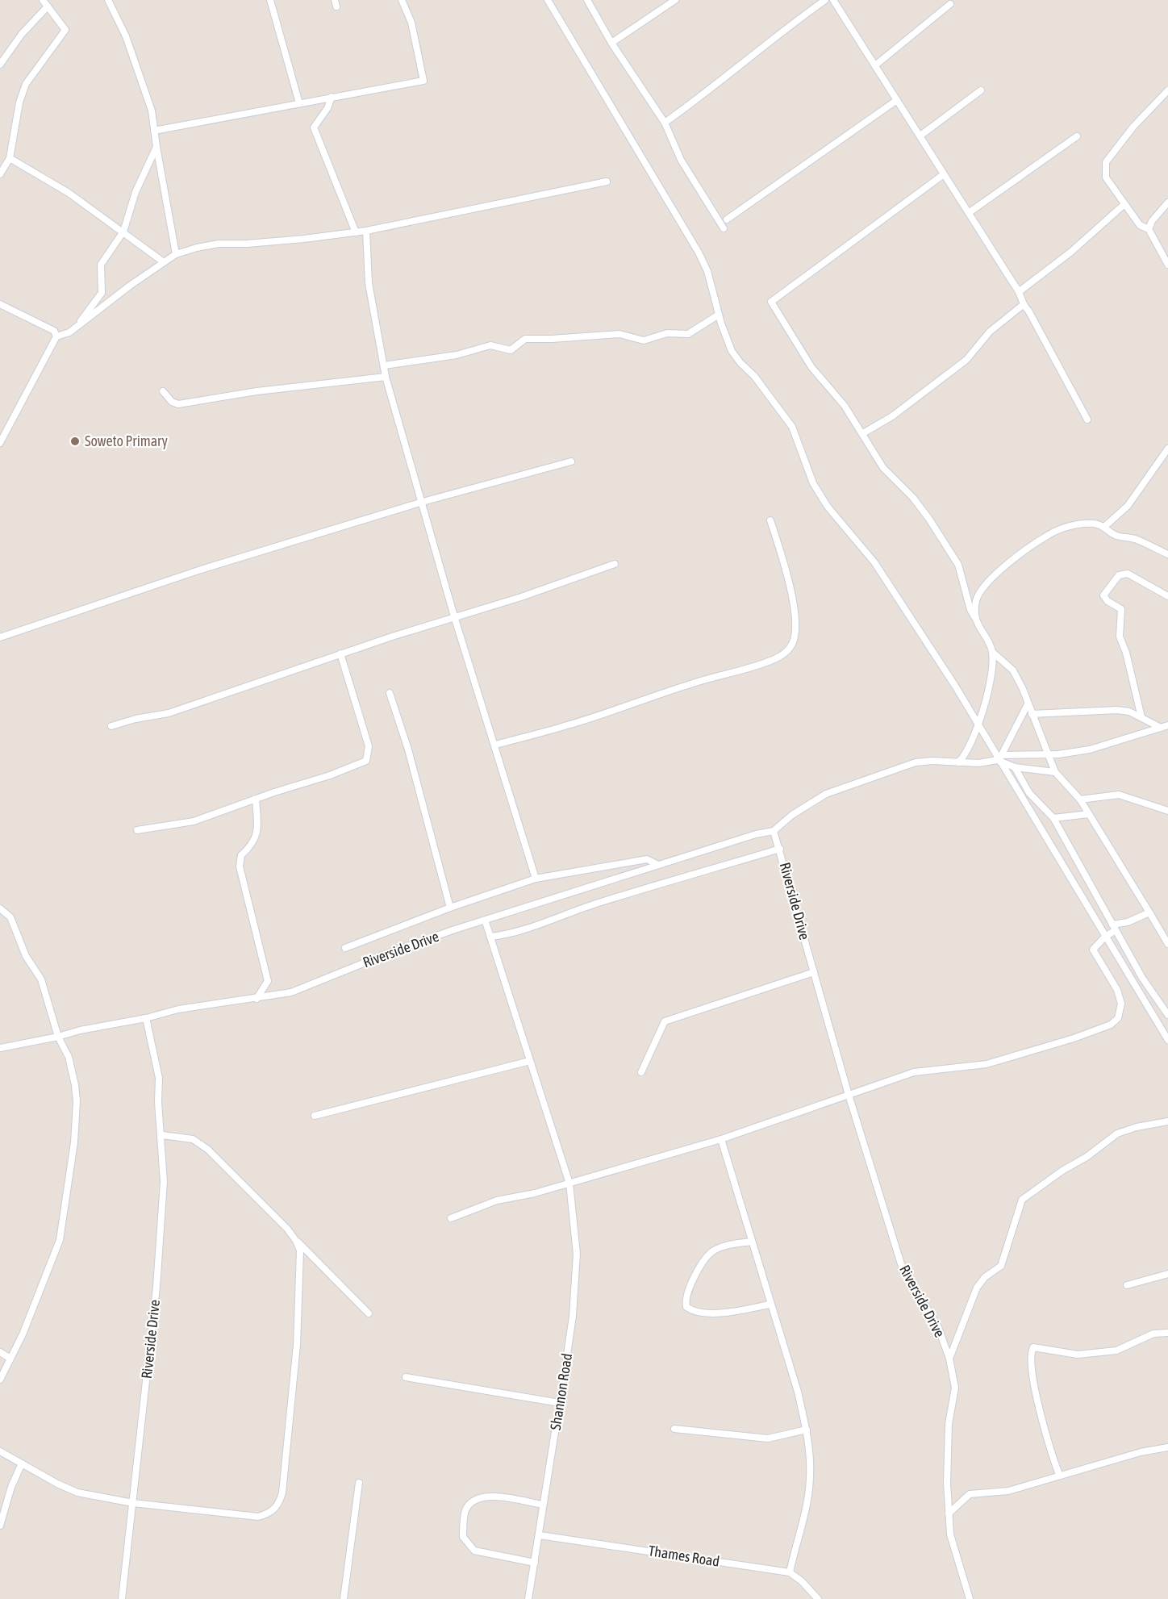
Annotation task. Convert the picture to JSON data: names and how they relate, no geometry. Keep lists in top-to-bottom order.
{
  "streets": {
    "street": ["Riverside Drive", "Shannon Road", "Thames Road"]
  },
  "crossings": [
    ["Riverside Drive", "Shannon Road"],
    ["Shannon Road", "Thames Road"]
  ],
  "places": ["Soweto Primary"]
}
